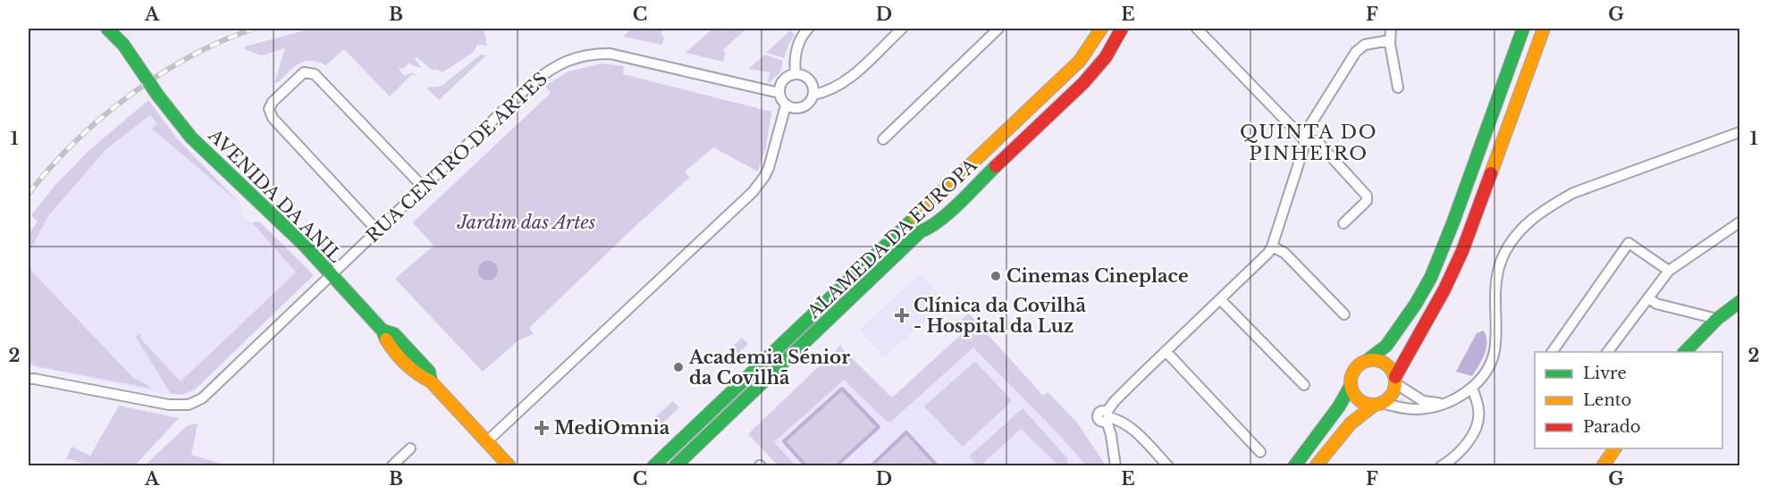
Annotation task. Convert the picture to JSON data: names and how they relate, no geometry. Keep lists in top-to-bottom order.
{
  "streets": {
    "main road": ["AVENIDA DA ANIL", "ALAMEDA DA EUROPA"],
    "street": ["RUA CENTRO DE ARTES"]
  },
  "crossings": [
    ["RUA CENTRO DE ARTES", "AVENIDA DA ANIL"]
  ],
  "districts": ["QUINTA DO PINHEIRO"],
  "parks": ["Jardim das Artes"],
  "places": {
    "other": ["Cinemas Cineplace", "Academia Sénior da Covilhã"],
    "health": ["Clínica da Covilhã - Hospital da Luz", "MediOmnia"]
  },
  "legend": ["Livre", "Lento", "Parado"],
  "grid": {
    "columns": [
      "A",
      "B",
      "C",
      "D",
      "E",
      "F",
      "G"
    ],
    "rows": ["1", "2"]
  }
}
